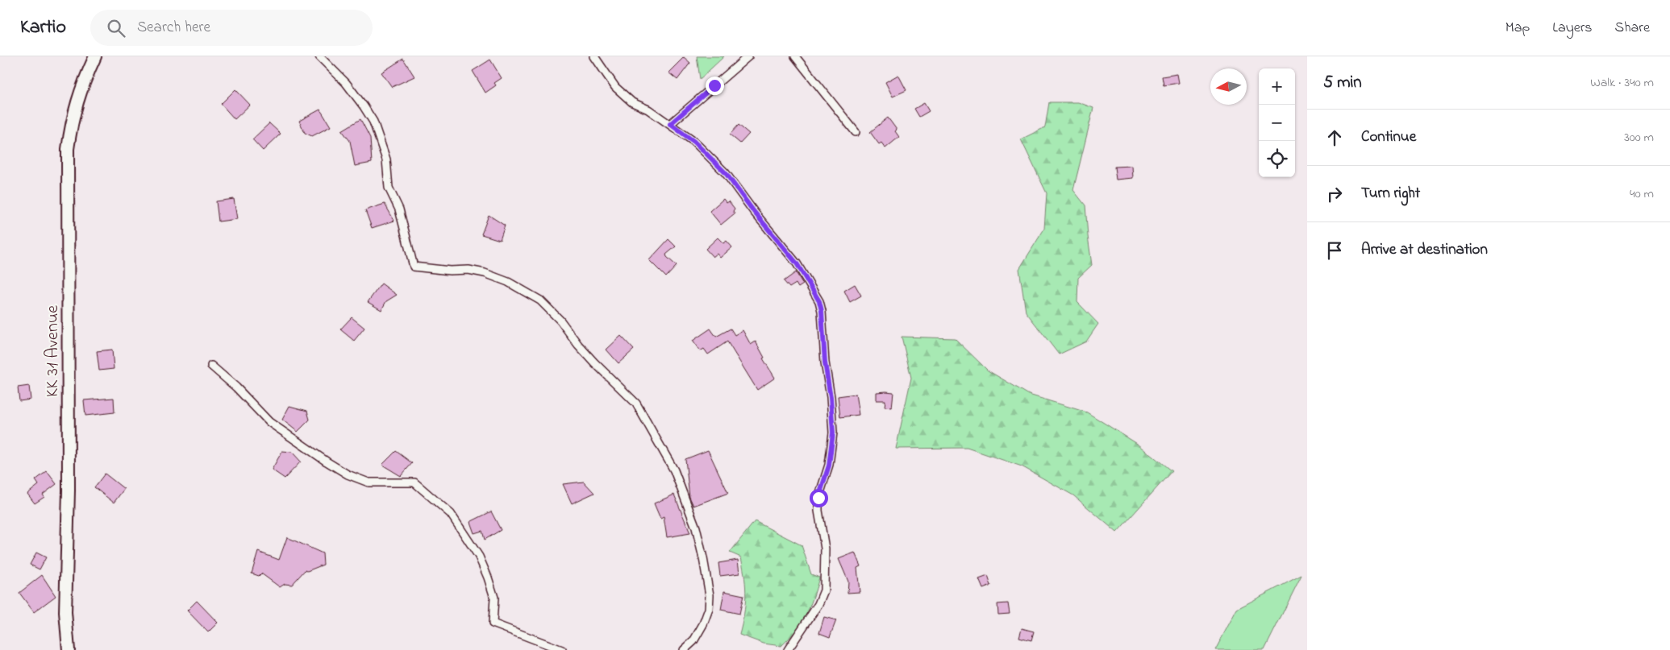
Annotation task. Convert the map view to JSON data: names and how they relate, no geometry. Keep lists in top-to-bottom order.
{
  "streets": {
    "main road": ["KK 31 Avenue"]
  },
  "north": "left",
  "page": {
    "header": "Kartio",
    "search": "Search here",
    "nav": ["Map", "Layers", "Share"],
    "heading": ["5 min", "Walk · 340 m"],
    "map_buttons": ["+", "−"],
    "list": [
      ["Continue", "300 m"],
      ["Turn right", "40 m"],
      "Arrive at destination"
    ]
  }
}
